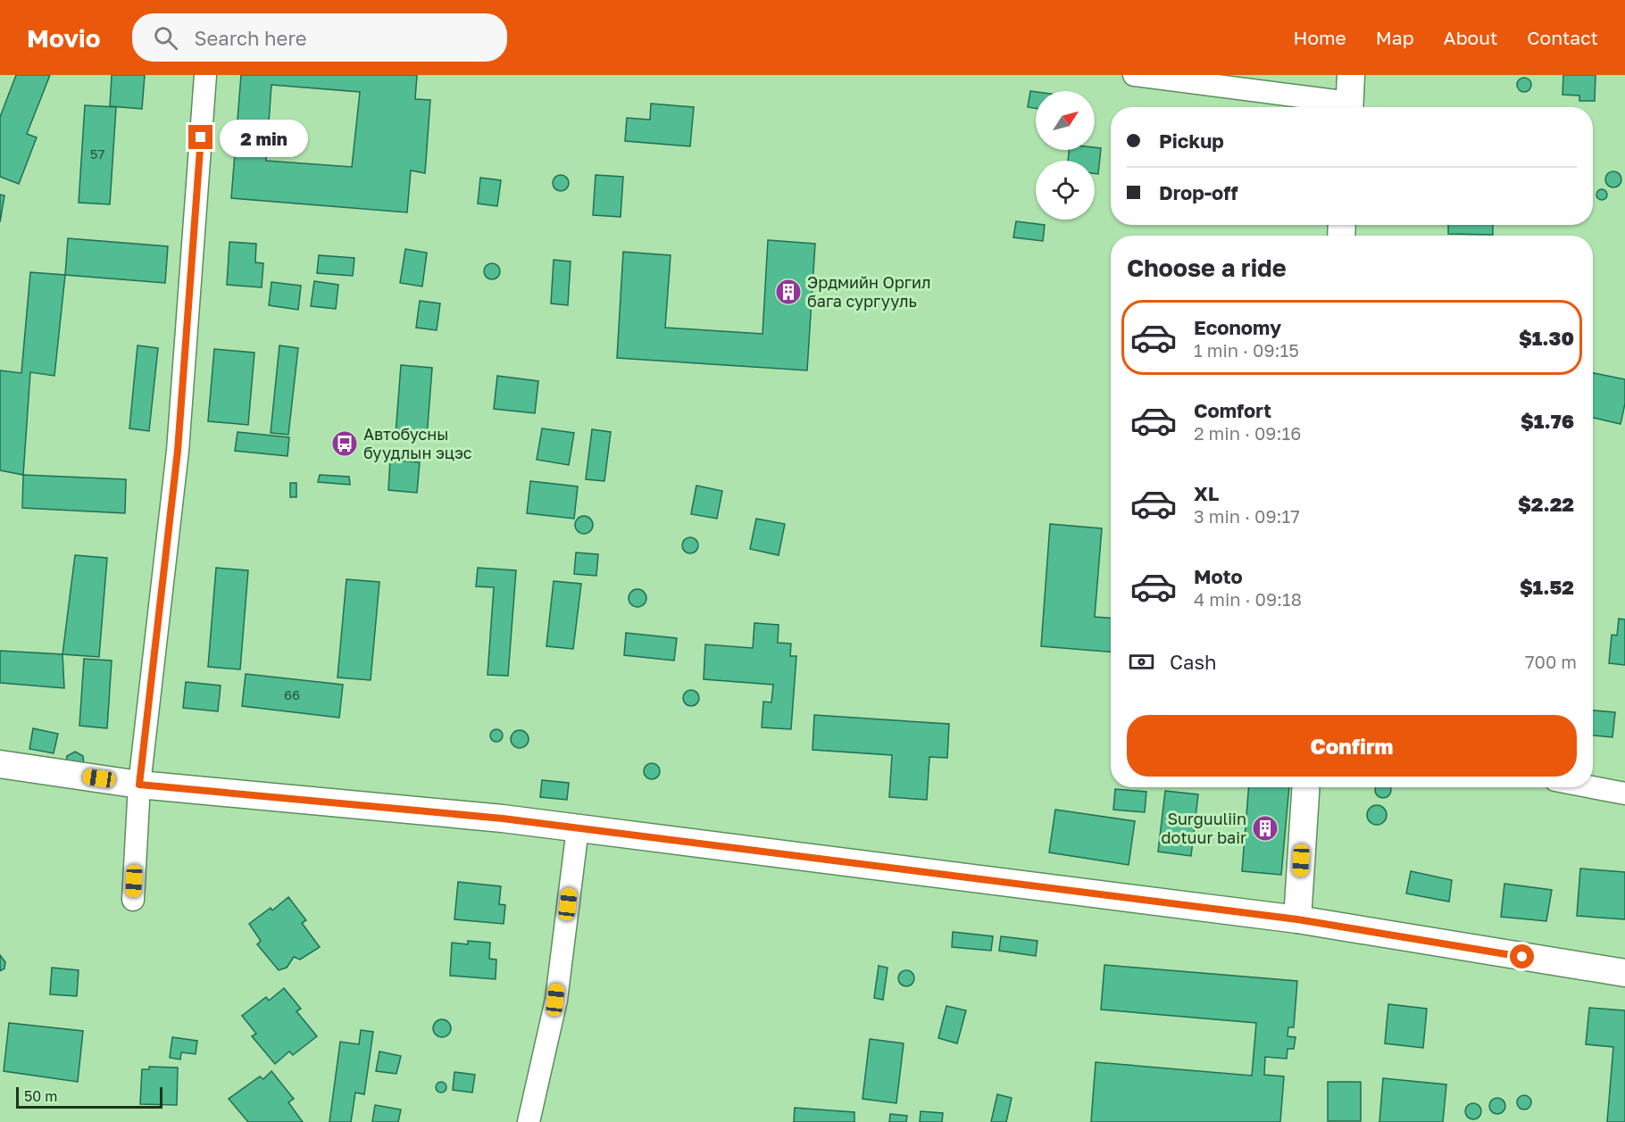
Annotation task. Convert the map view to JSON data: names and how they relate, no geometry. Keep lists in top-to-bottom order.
{
  "places": {
    "building": ["Эрдмийн Оргил бага сургууль", "Surguuliin dotuur bair"],
    "bus stop": ["Автобусны буудлын эцэс"]
  },
  "house_numbers": ["57", "66"],
  "scale_bar": "50 m",
  "north": "top right",
  "page": {
    "header": "Movio",
    "search": "Search here",
    "nav": [
      "Home",
      "Map",
      "About",
      "Contact"
    ],
    "banner": ["Pickup", "Drop-off"],
    "bubble": "2 min",
    "heading": "Choose a ride",
    "list": [
      {
        "name": "Economy",
        "note": "1 min · 09:15",
        "value": "$1.30"
      },
      {
        "name": "Comfort",
        "note": "2 min · 09:16",
        "value": "$1.76"
      },
      {
        "name": "XL",
        "note": "3 min · 09:17",
        "value": "$2.22"
      },
      {
        "name": "Moto",
        "note": "4 min · 09:18",
        "value": "$1.52"
      }
    ],
    "pay": ["Cash", "700 m"],
    "buttons": "Confirm",
    "scale": "50 m"
  }
}
